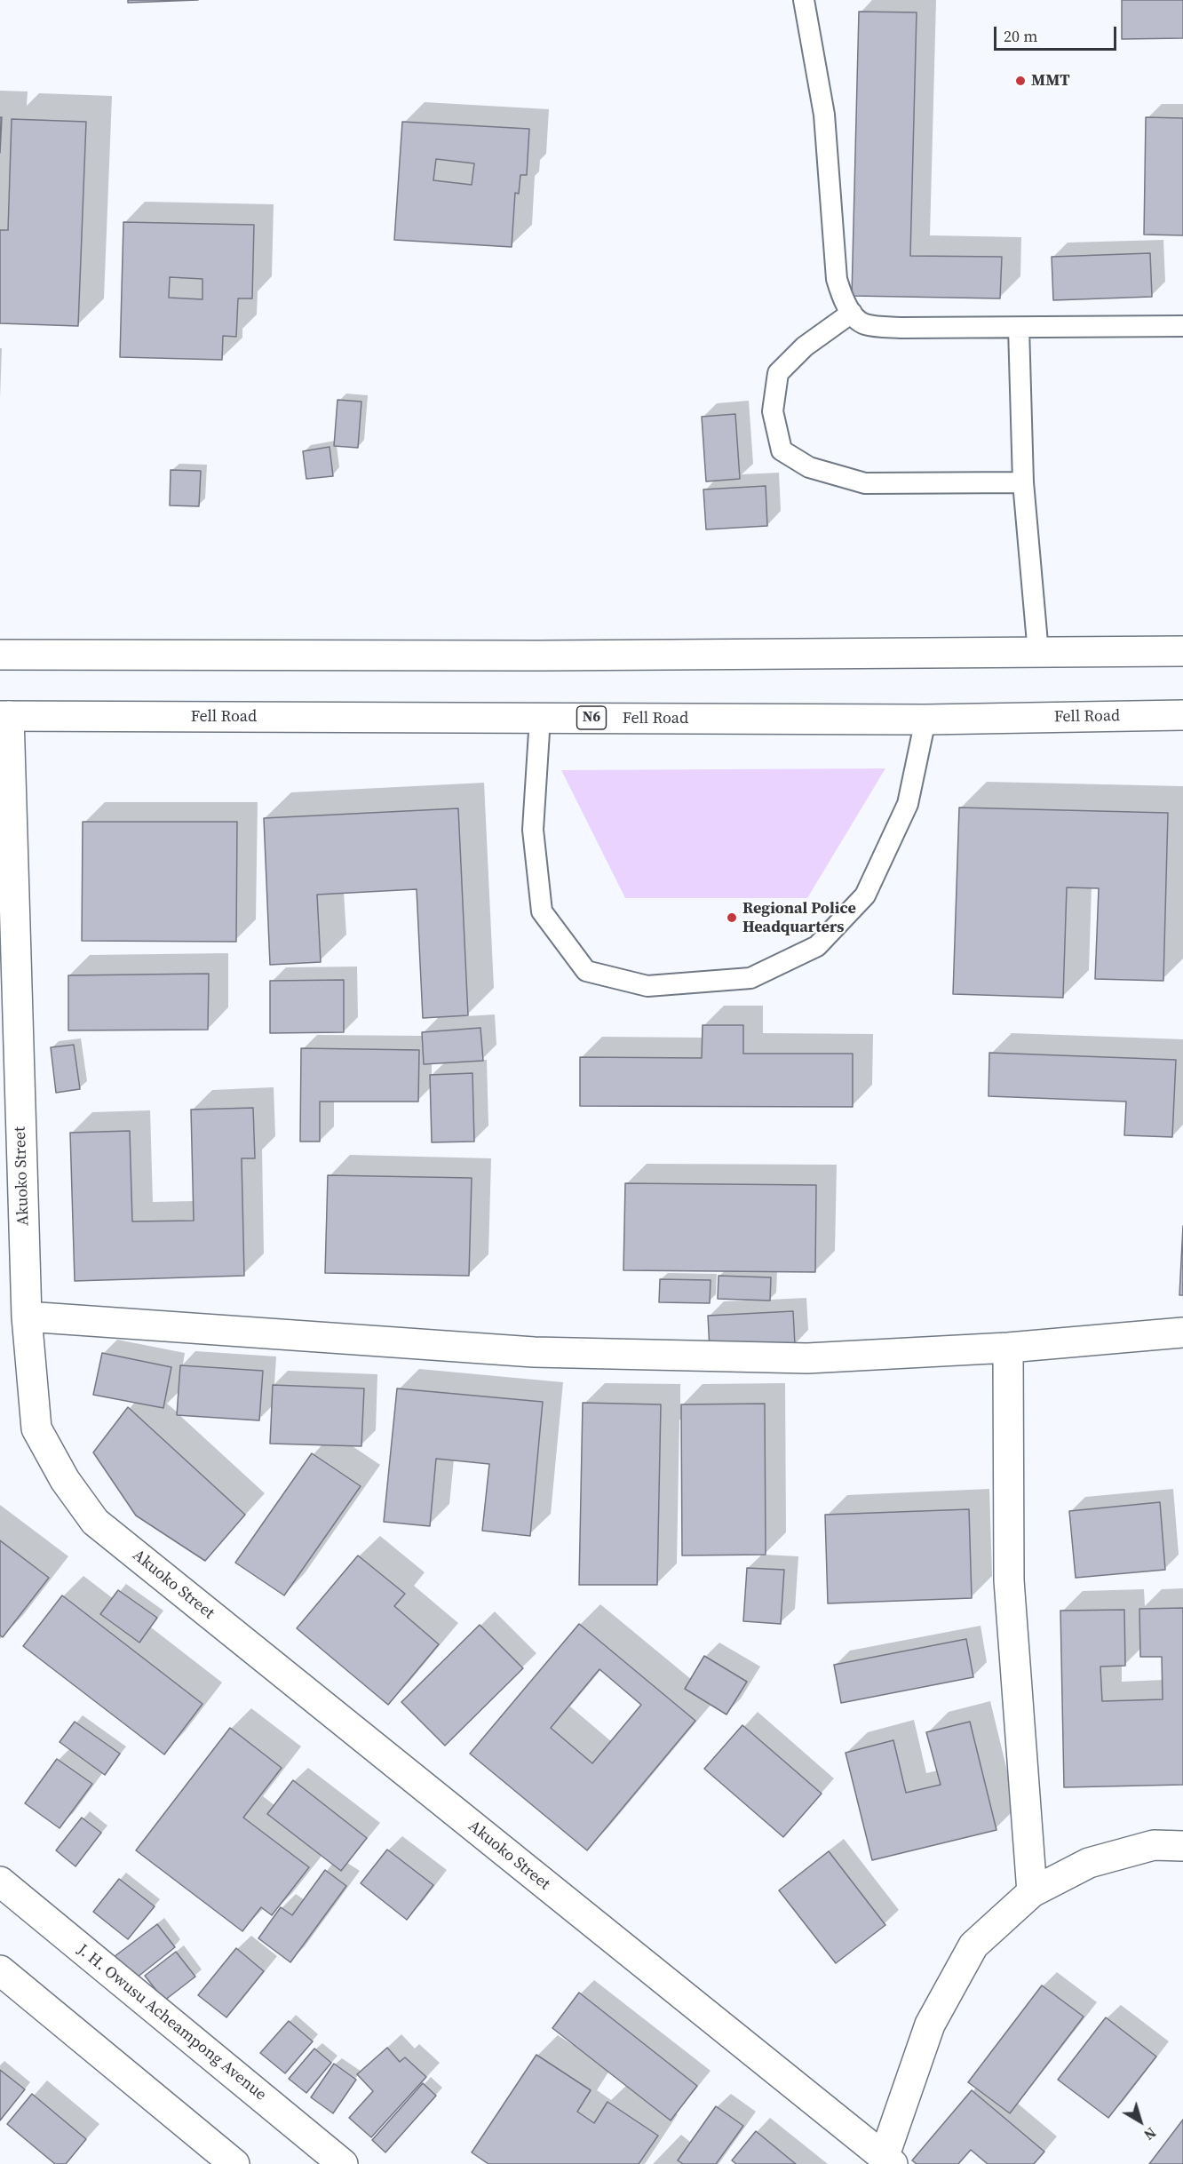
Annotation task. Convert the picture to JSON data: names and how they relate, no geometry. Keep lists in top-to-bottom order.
{
  "streets": {
    "street": [
      "Fell Road",
      "N6",
      "Akuoko Street",
      "J. H. Owusu Acheampong Avenue"
    ]
  },
  "crossings": [
    ["Fell Road", "Akuoko Street"]
  ],
  "places": ["MMT", "Regional Police Headquarters"],
  "scale_bar": "20 m",
  "north": "bottom right"
}
